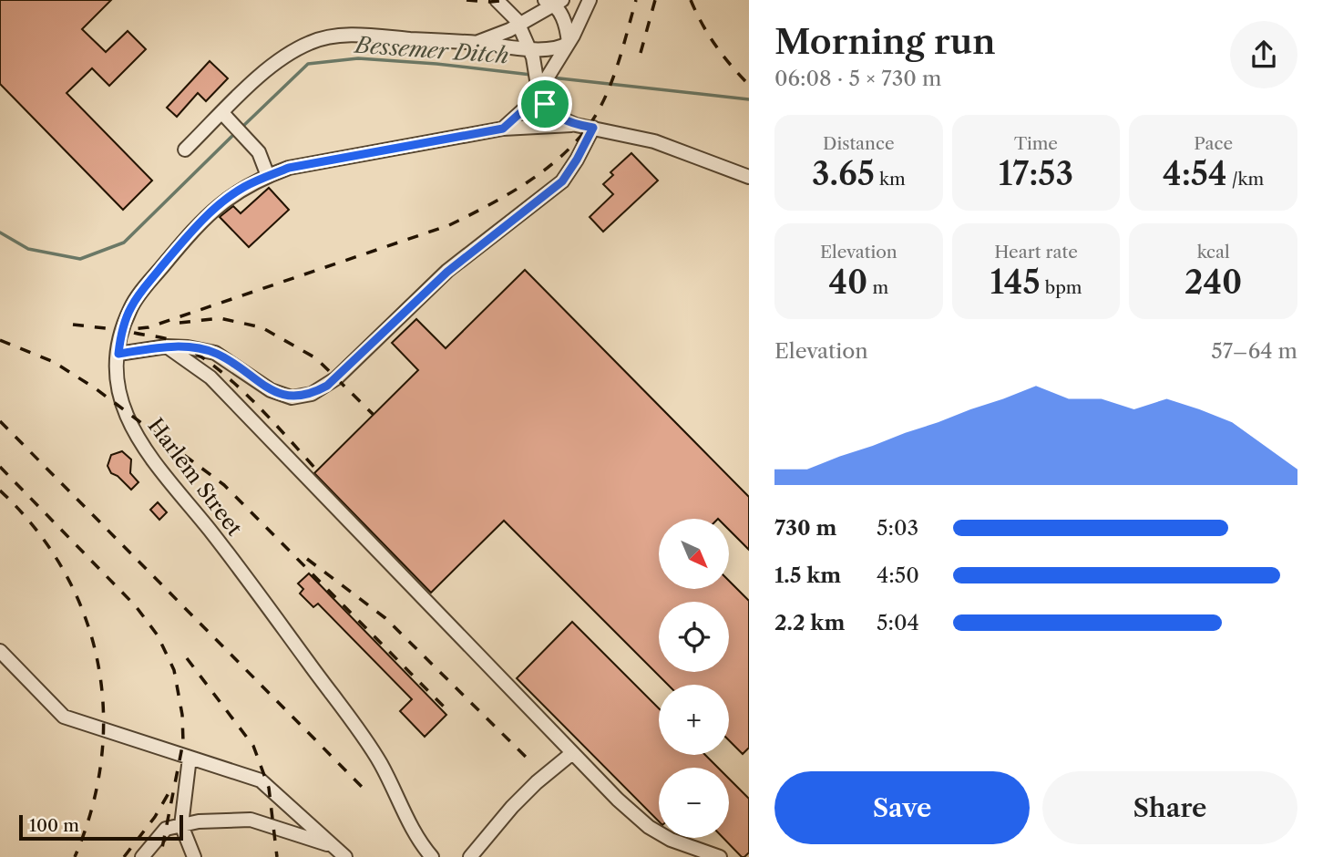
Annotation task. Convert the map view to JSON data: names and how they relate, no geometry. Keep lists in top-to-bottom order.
{
  "streets": {
    "lane": ["Harlem Street"]
  },
  "water": ["Bessemer Ditch"],
  "scale_bar": "100 m",
  "north": "bottom right",
  "page": {
    "heading": ["Morning run", "06:08 · 5 × 730 m"],
    "stats": [
      ["Distance", "3.65 km"],
      ["Time", "17:53"],
      ["Pace", "4:54 /km"],
      ["Elevation", "40 m"],
      ["Heart rate", "145 bpm"],
      ["kcal", "240"]
    ],
    "chart": ["Elevation", "57–64 m"],
    "list": [
      {
        "name": "730 m",
        "note": "5:03"
      },
      {
        "name": "1.5 km",
        "note": "4:50"
      },
      {
        "name": "2.2 km",
        "note": "5:04"
      }
    ],
    "map_buttons": ["+", "−"],
    "buttons": ["Save", "Share"],
    "scale": "100 m"
  }
}
